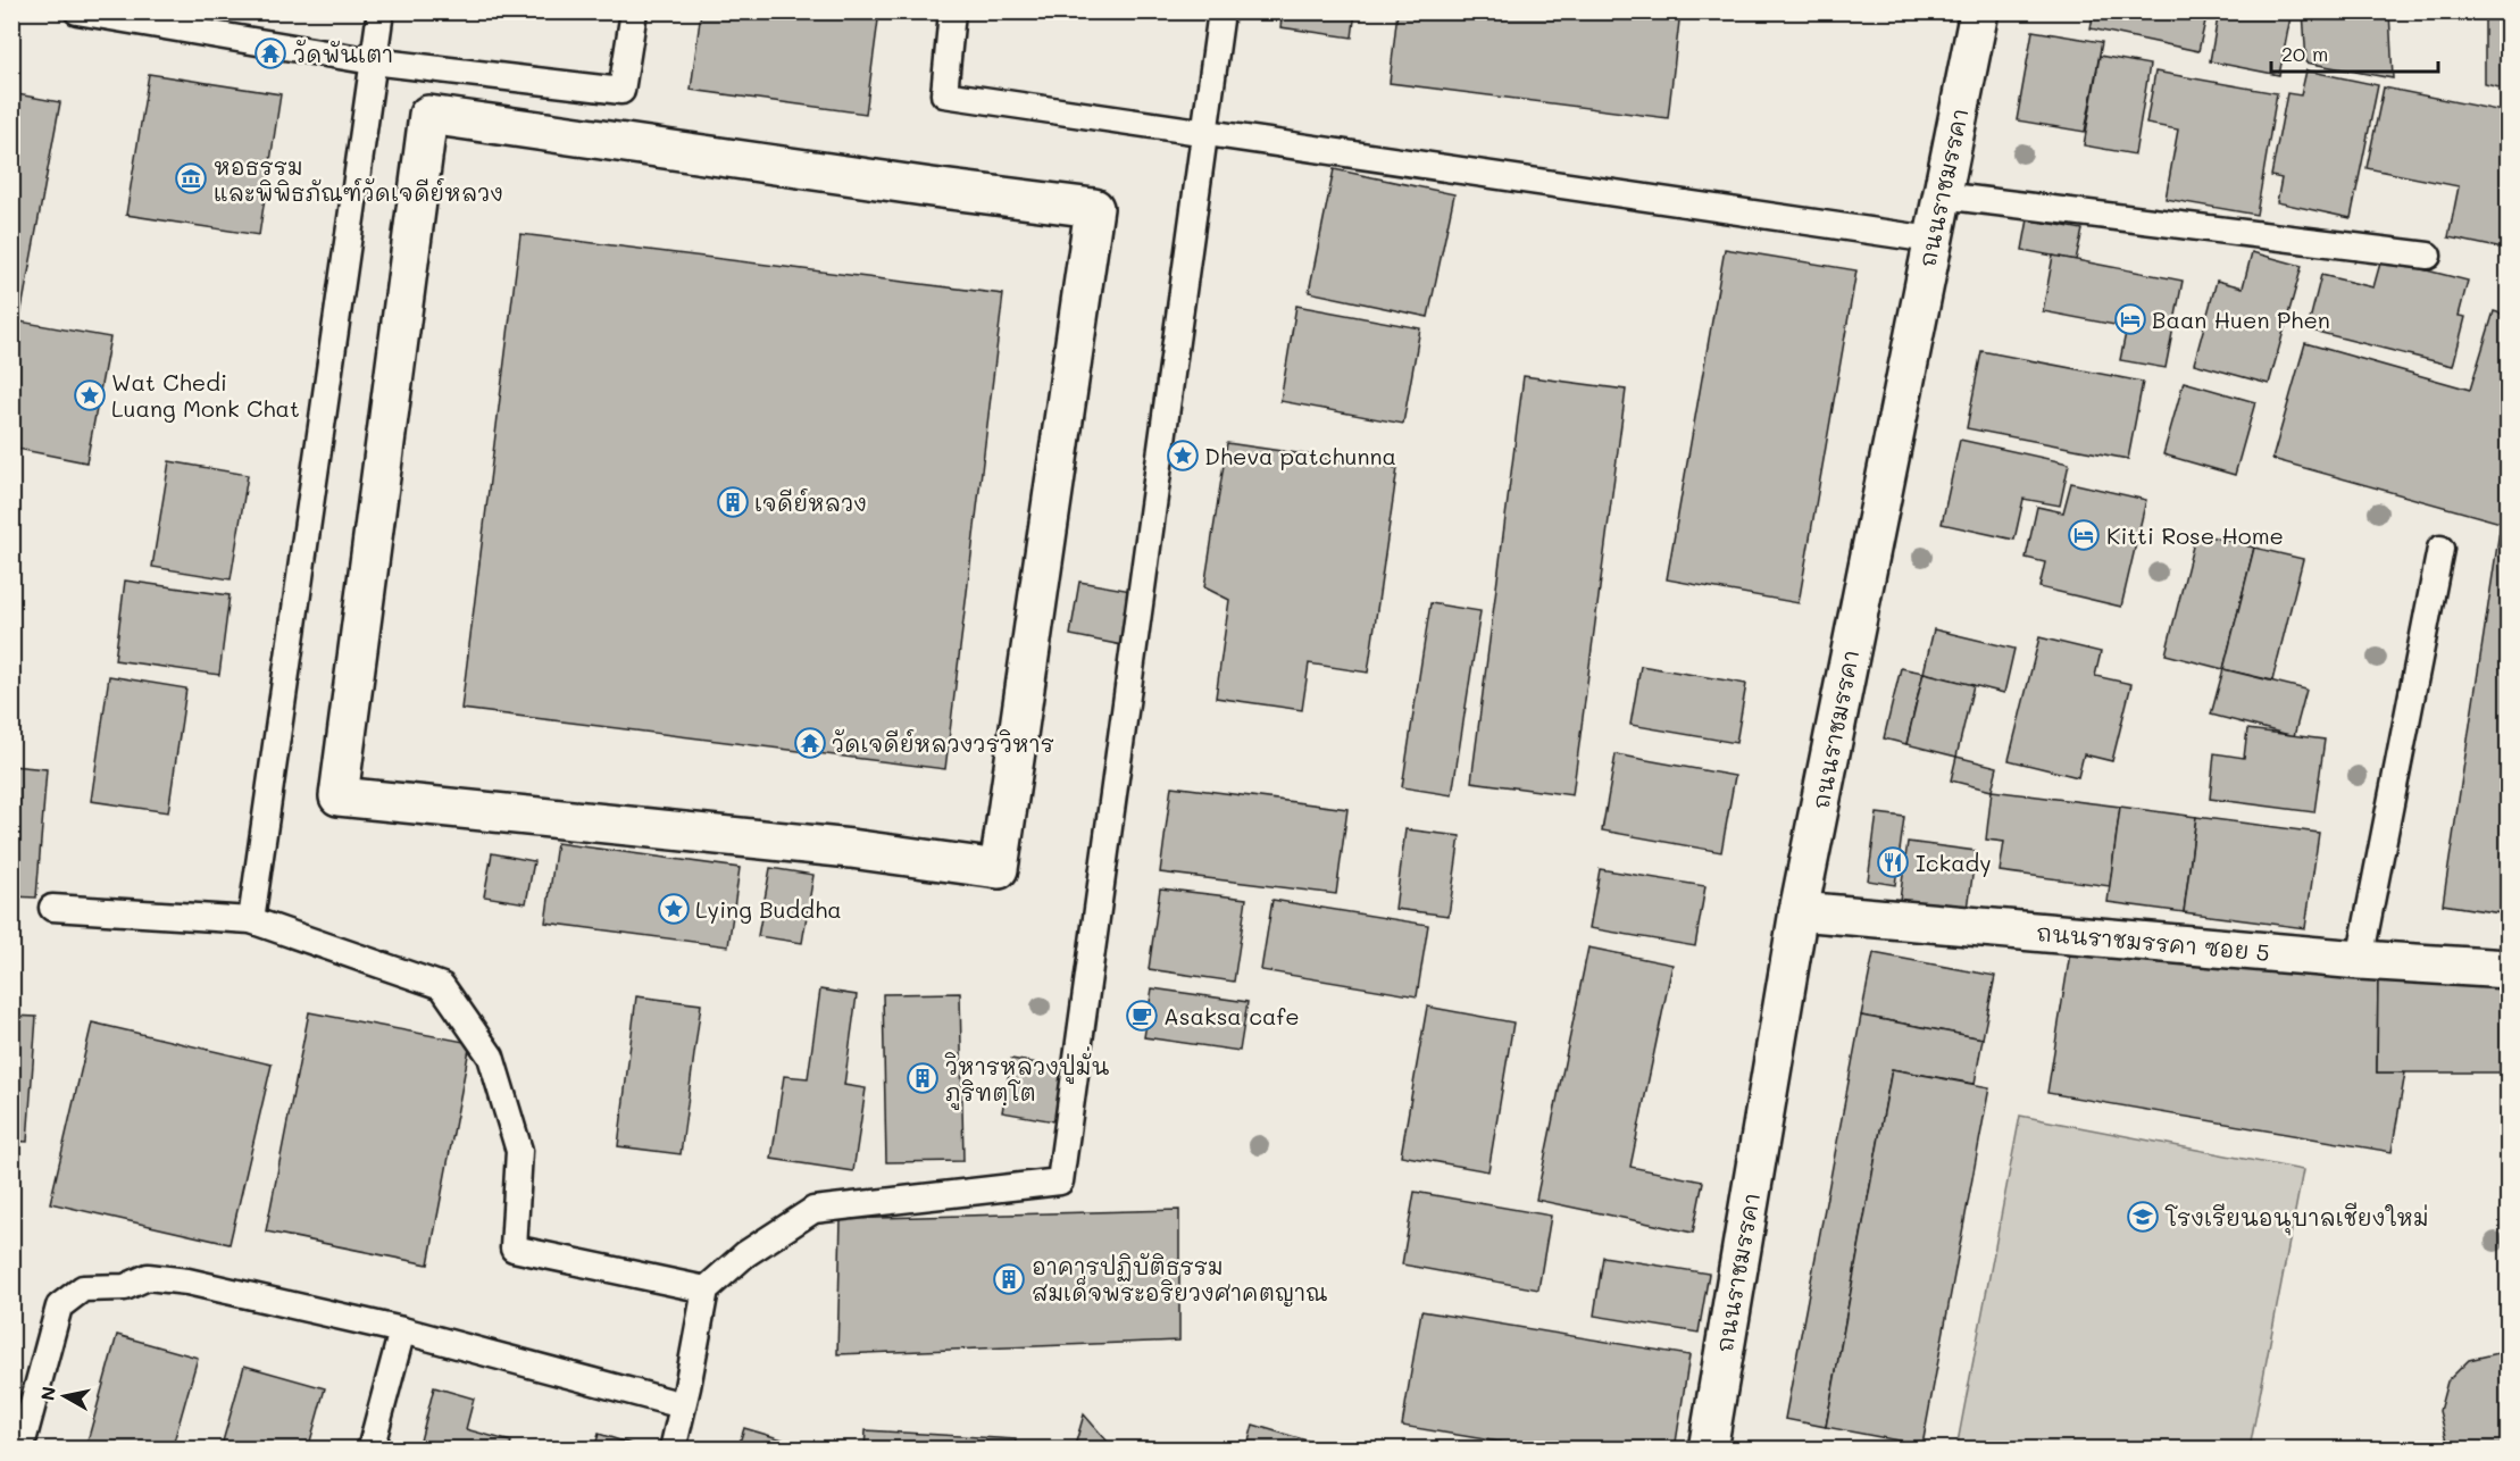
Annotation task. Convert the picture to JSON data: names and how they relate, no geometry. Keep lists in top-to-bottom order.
{
  "streets": {
    "street": ["ถนนราชมรรคา", "ถนนราชมรรคา ซอย 5"]
  },
  "crossings": [
    ["ถนนราชมรรคา", "ถนนราชมรรคา ซอย 5"]
  ],
  "places": {
    "temple": ["วัดพันเตา", "วัดเจดีย์หลวงวรวิหาร"],
    "museum": ["หอธรรม และพิพิธภัณฑ์วัดเจดีย์หลวง"],
    "hotel": ["Baan Huen Phen", "Kitti Rose Home"],
    "place": ["Wat Chedi Luang Monk Chat", "Dheva patchunna", "Lying Buddha"],
    "building": ["เจดีย์หลวง", "วิหารหลวงปู่มั่น ภูริทตฺโต", "อาคารปฏิบัติธรรม สมเด็จพระอริยวงศาคตญาณ"],
    "restaurant": ["Ickady"],
    "cafe": ["Asaksa cafe"],
    "school or university": ["โรงเรียนอนุบาลเชียงใหม่"]
  },
  "scale_bar": "20 m",
  "north": "left"
}
